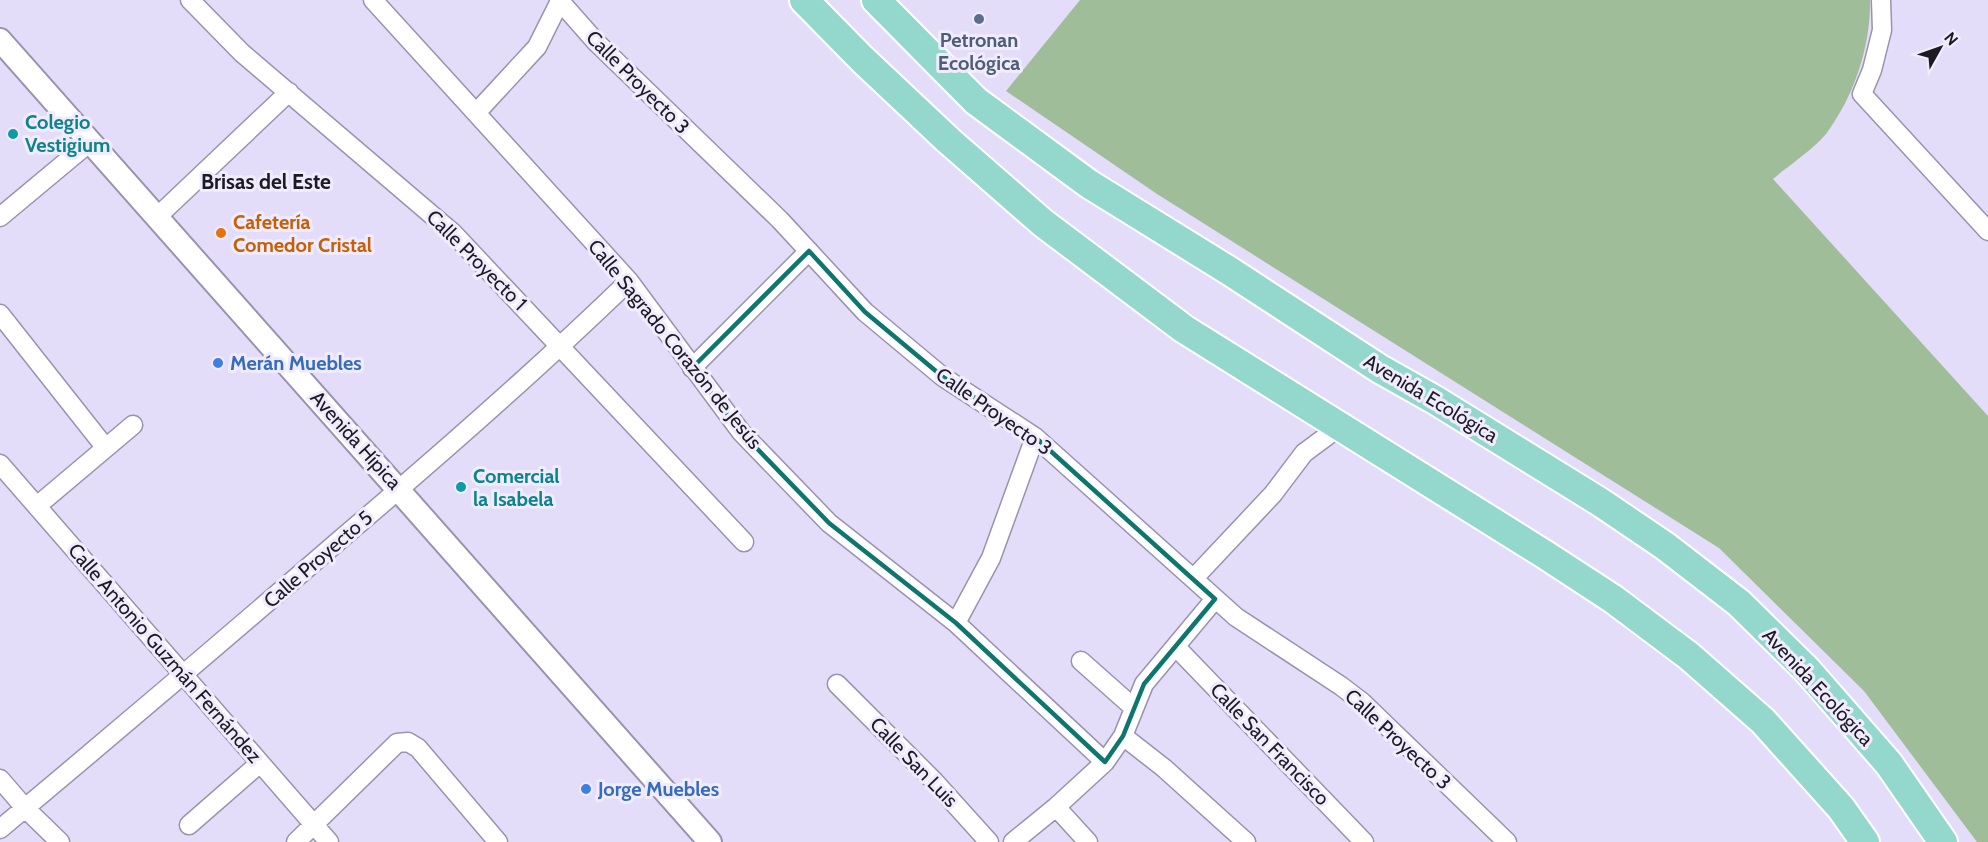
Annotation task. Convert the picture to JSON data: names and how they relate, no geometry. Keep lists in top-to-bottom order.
{
  "streets": {
    "main road": ["Avenida Ecológica"],
    "street": [
      "Calle Proyecto 3",
      "Calle Proyecto 1",
      "Calle Sagrado Corazón de Jesús",
      "Avenida Hípica",
      "Calle Proyecto 5",
      "Calle Antonio Guzmán Fernández",
      "Calle San Francisco",
      "Calle San Luis"
    ]
  },
  "crossings": [
    ["Calle Proyecto 1", "Calle Proyecto 5"],
    ["Calle Sagrado Corazón de Jesús", "Calle Proyecto 5"],
    ["Avenida Hípica", "Calle Proyecto 5"],
    ["Calle Proyecto 5", "Calle Antonio Guzmán Fernández"]
  ],
  "districts": ["Brisas del Este"],
  "places": [
    "Petronan Ecológica",
    "Colegio Vestigium",
    "Cafetería Comedor Cristal",
    "Merán Muebles",
    "Comercial la Isabela",
    "Jorge Muebles"
  ],
  "north": "top right"
}
